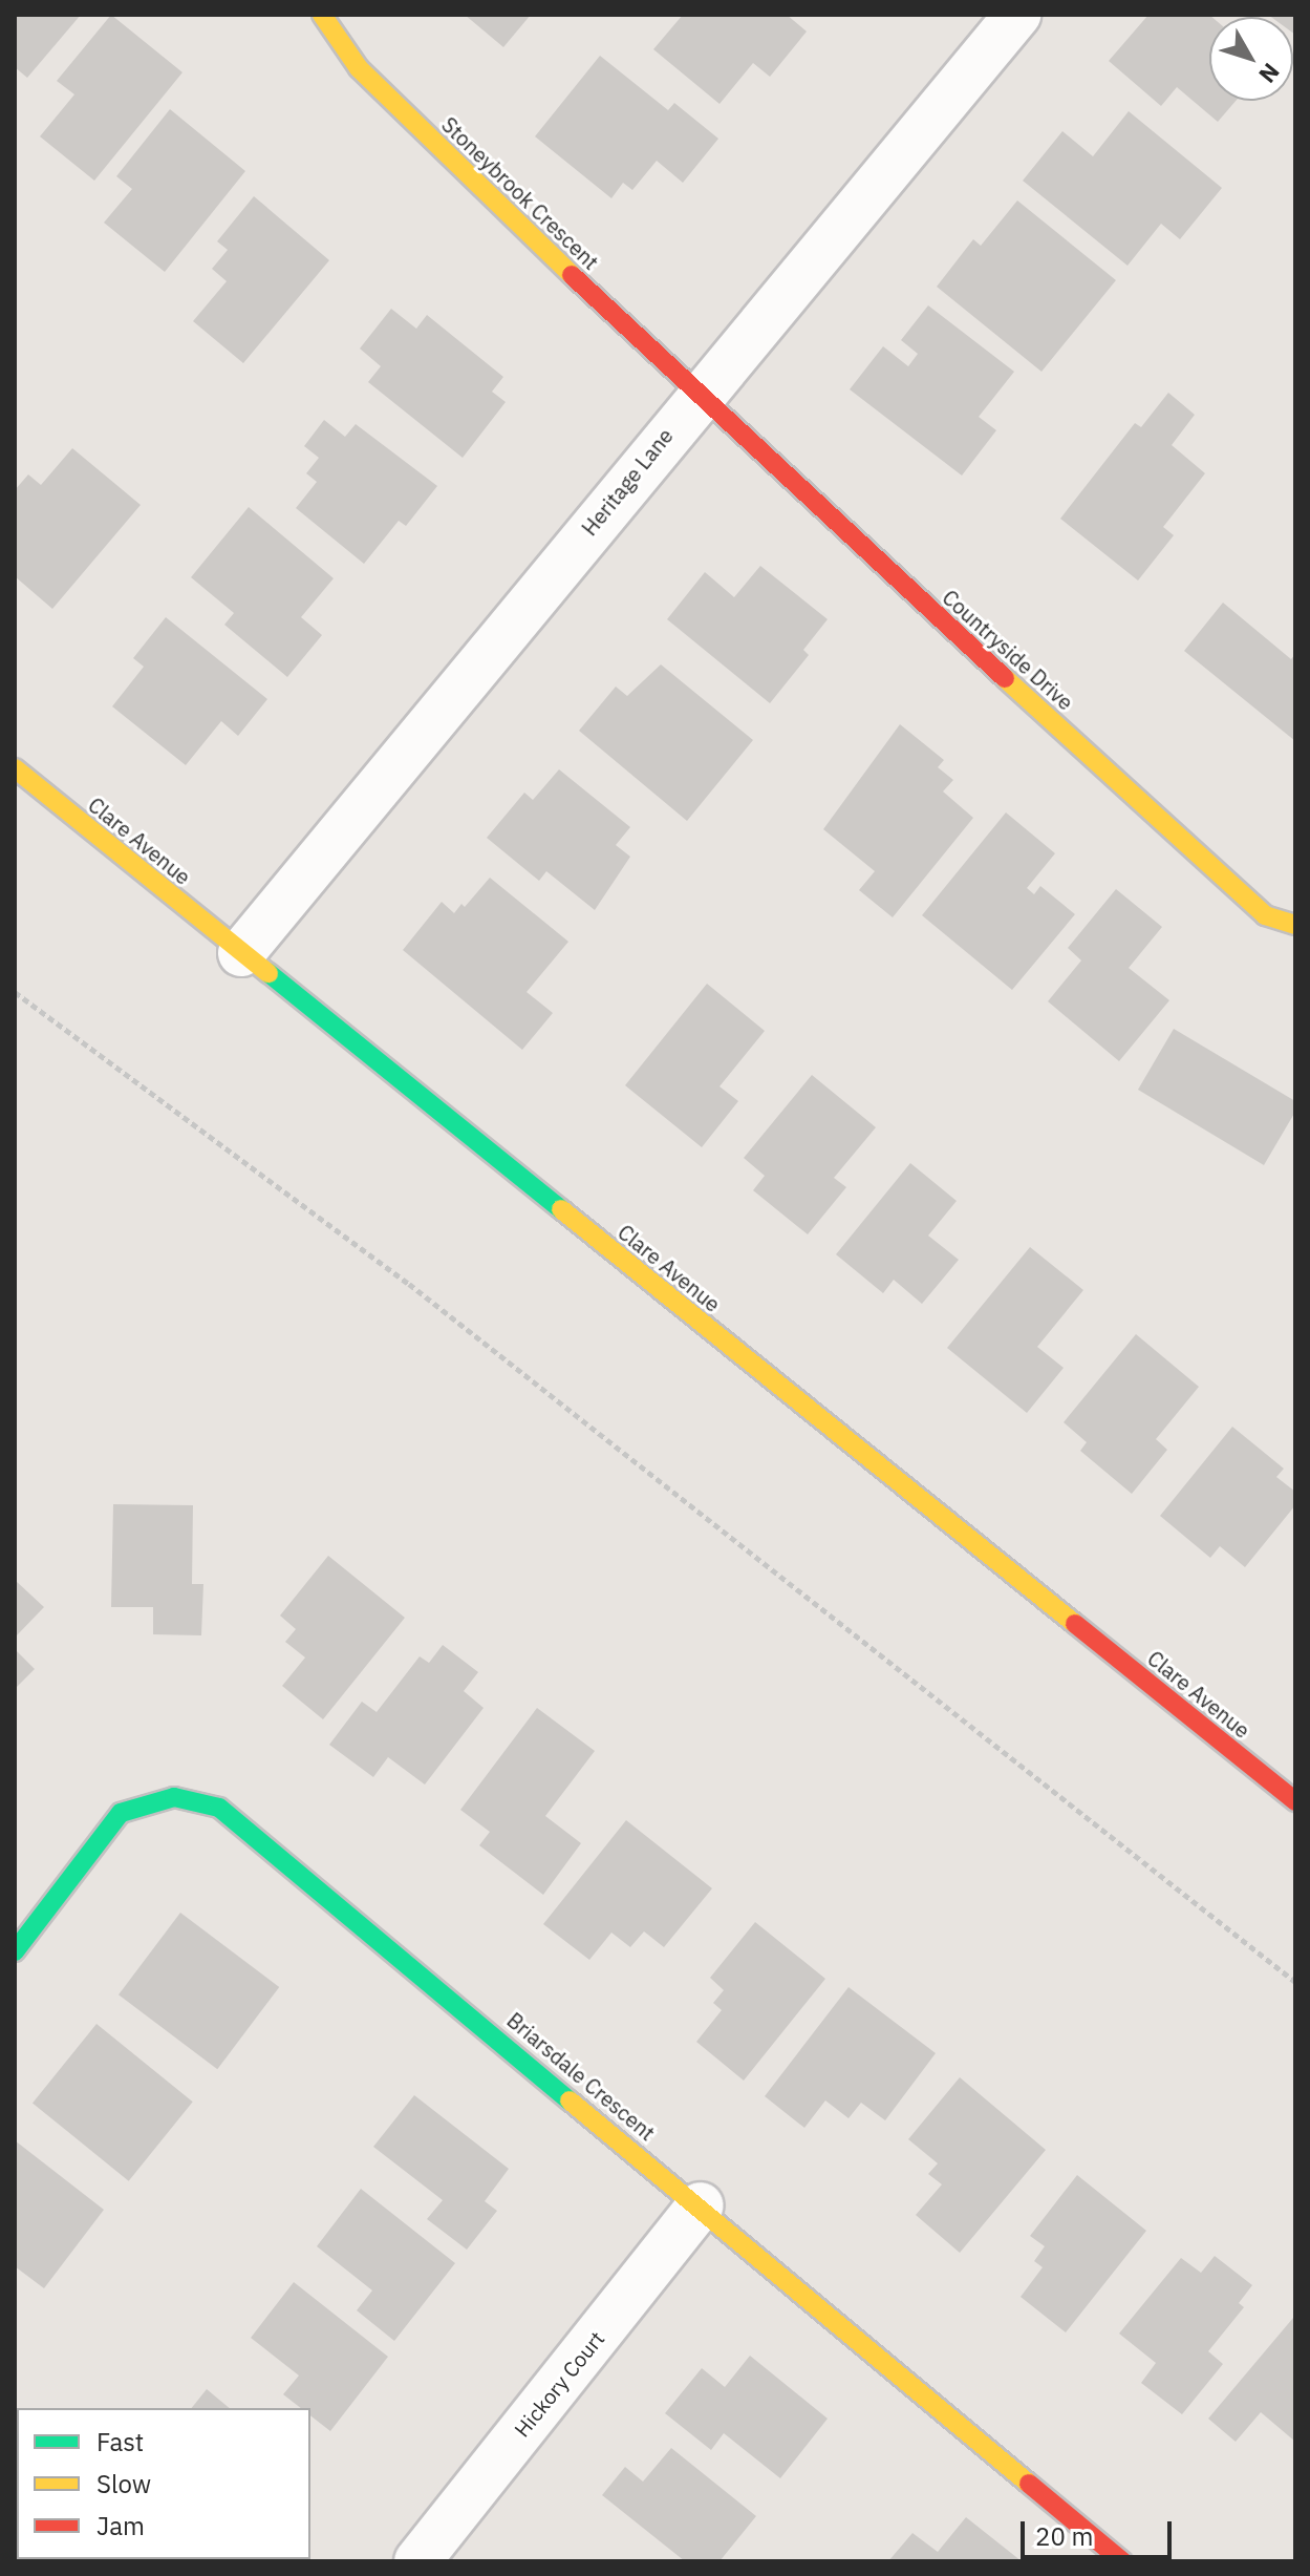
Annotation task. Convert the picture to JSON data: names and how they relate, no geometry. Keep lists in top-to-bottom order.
{
  "streets": {
    "street": [
      "Stoneybrook Crescent",
      "Heritage Lane",
      "Countryside Drive",
      "Clare Avenue",
      "Briarsdale Crescent",
      "Hickory Court"
    ]
  },
  "crossings": [
    ["Stoneybrook Crescent", "Heritage Lane"],
    ["Stoneybrook Crescent", "Countryside Drive"],
    ["Heritage Lane", "Countryside Drive"],
    ["Heritage Lane", "Clare Avenue"],
    ["Briarsdale Crescent", "Hickory Court"]
  ],
  "legend": ["Fast", "Slow", "Jam"],
  "scale_bar": "20 m",
  "north": "bottom right"
}
